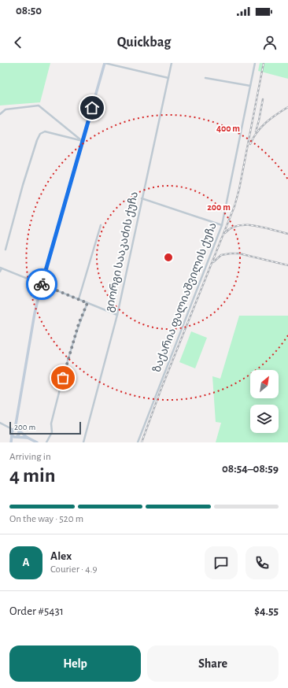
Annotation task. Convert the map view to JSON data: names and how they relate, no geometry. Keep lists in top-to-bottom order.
{
  "streets": {
    "street": ["გიორგი სააკაძის ქუჩა", "ზაქარია ფალიაშვილის ქუჩა"]
  },
  "scale_bar": "200 m",
  "north": "top right",
  "page": {
    "status": "08:50",
    "header": "Quickbag",
    "scale": "200 m",
    "heading": ["4 min", "Arriving in", "08:54–08:59"],
    "panel": [
      "Alex",
      "Courier · 4.9",
      "Order #5431",
      "$4.55"
    ],
    "bar": "On the way · 520 m",
    "round": "A",
    "buttons": ["Help", "Share"]
  },
  "rings": ["400 m", "200 m"]
}
